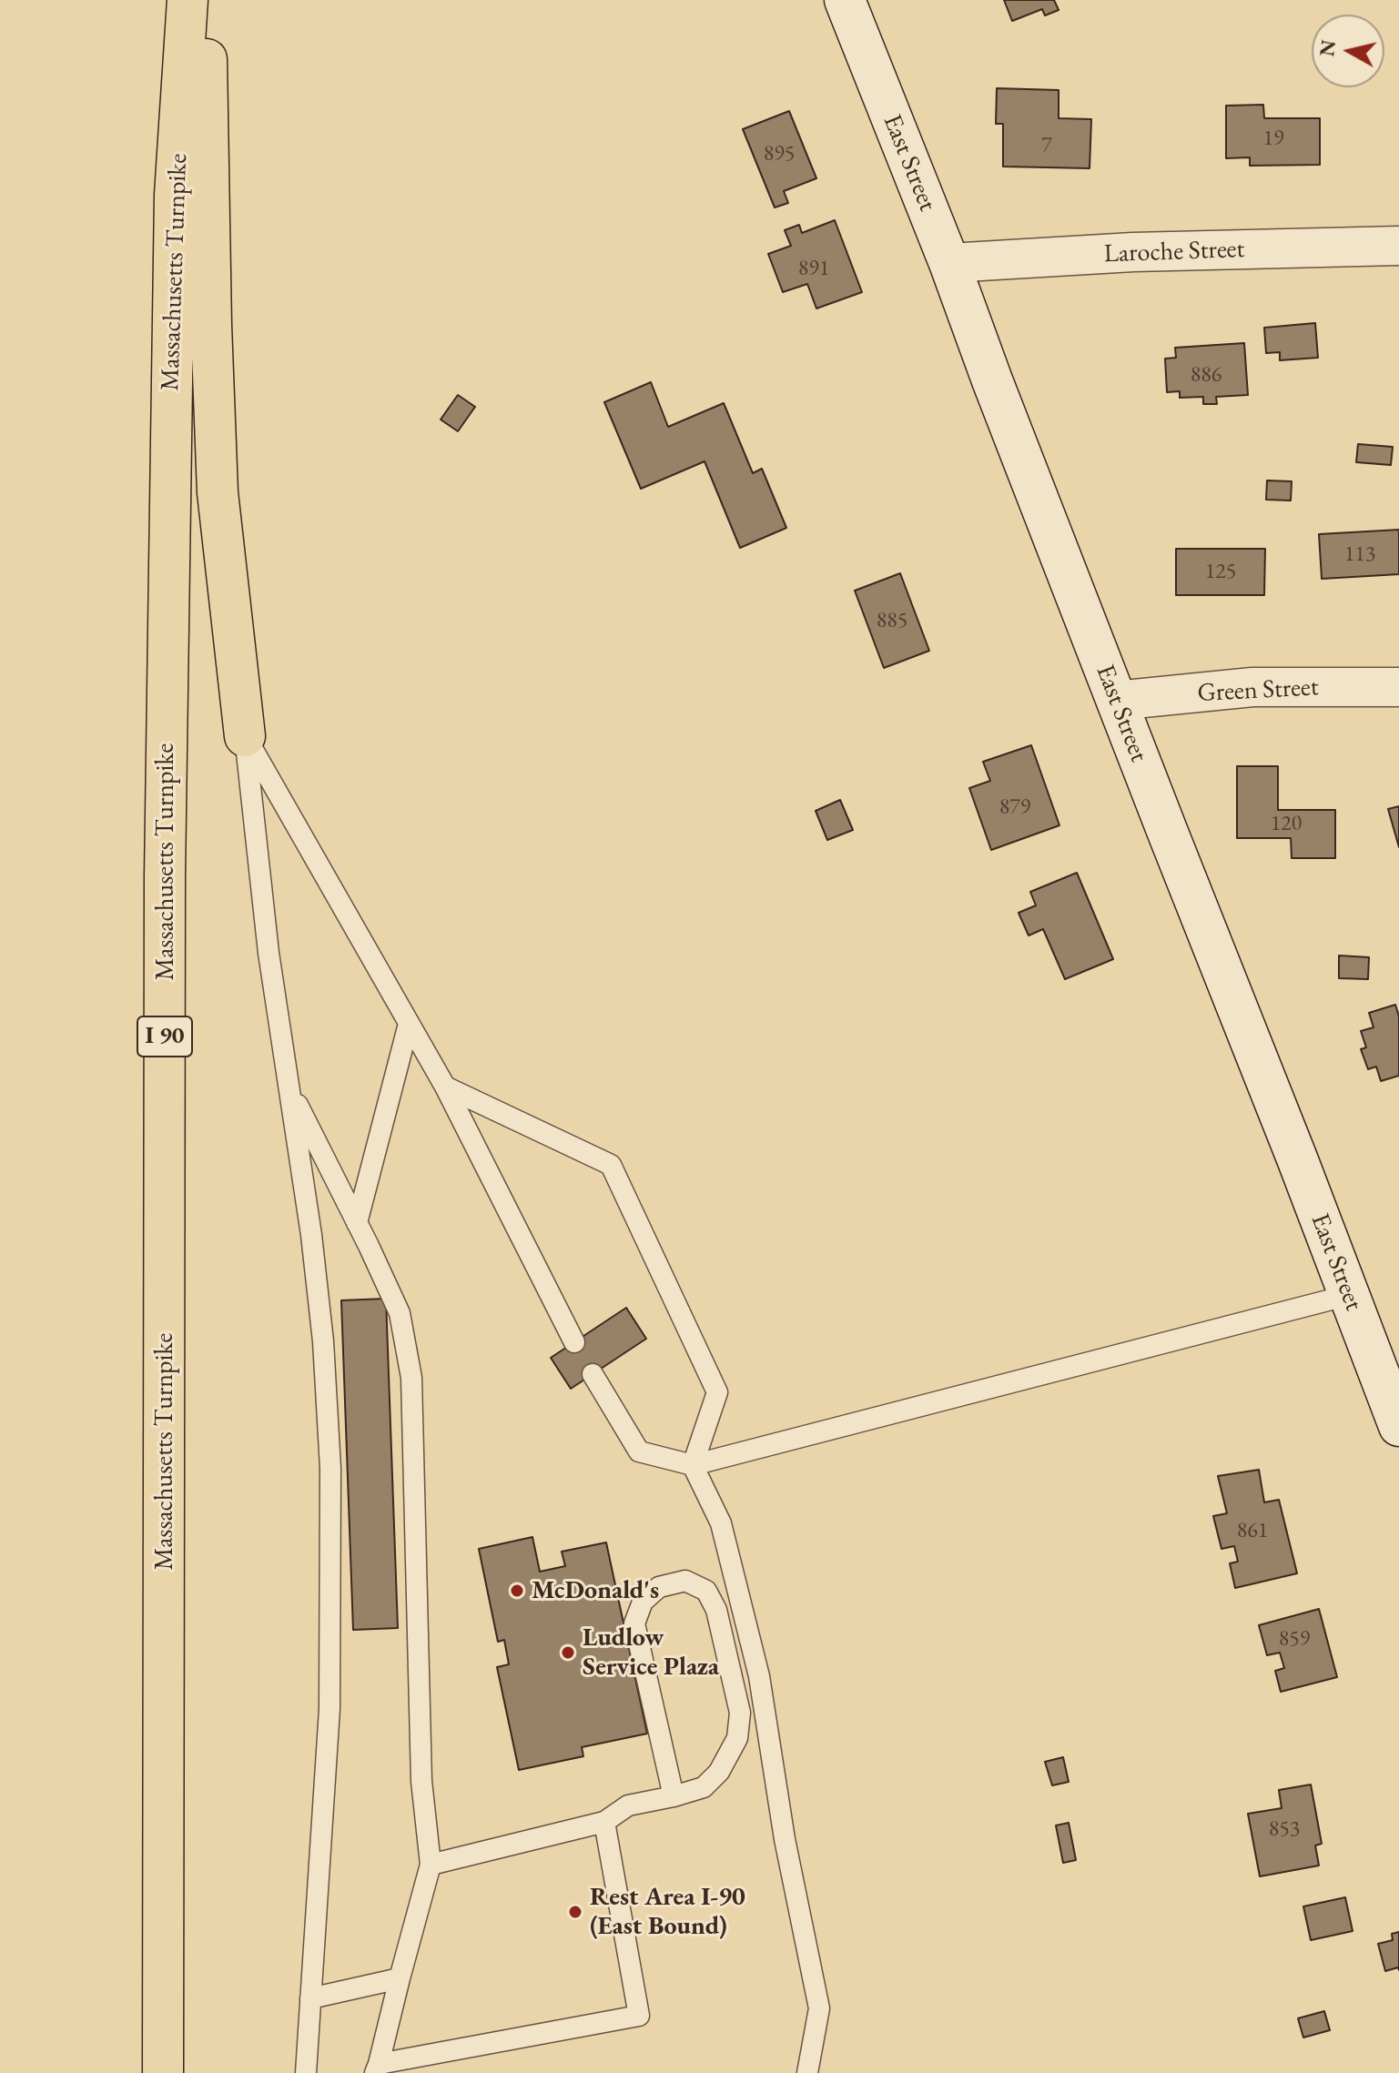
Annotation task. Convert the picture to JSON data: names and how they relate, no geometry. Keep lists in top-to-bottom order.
{
  "streets": {
    "highway": ["Massachusetts Turnpike", "I 90"],
    "main road": ["East Street"],
    "street": ["Laroche Street", "Green Street"]
  },
  "crossings": [
    ["East Street", "Laroche Street"],
    ["East Street", "Green Street"]
  ],
  "places": ["McDonald's", "Ludlow Service Plaza", "Rest Area I-90 (East Bound)"],
  "house_numbers": [
    "19",
    "7",
    "895",
    "891",
    "886",
    "113",
    "125",
    "885",
    "879",
    "120",
    "861",
    "859",
    "853"
  ],
  "north": "left"
}
